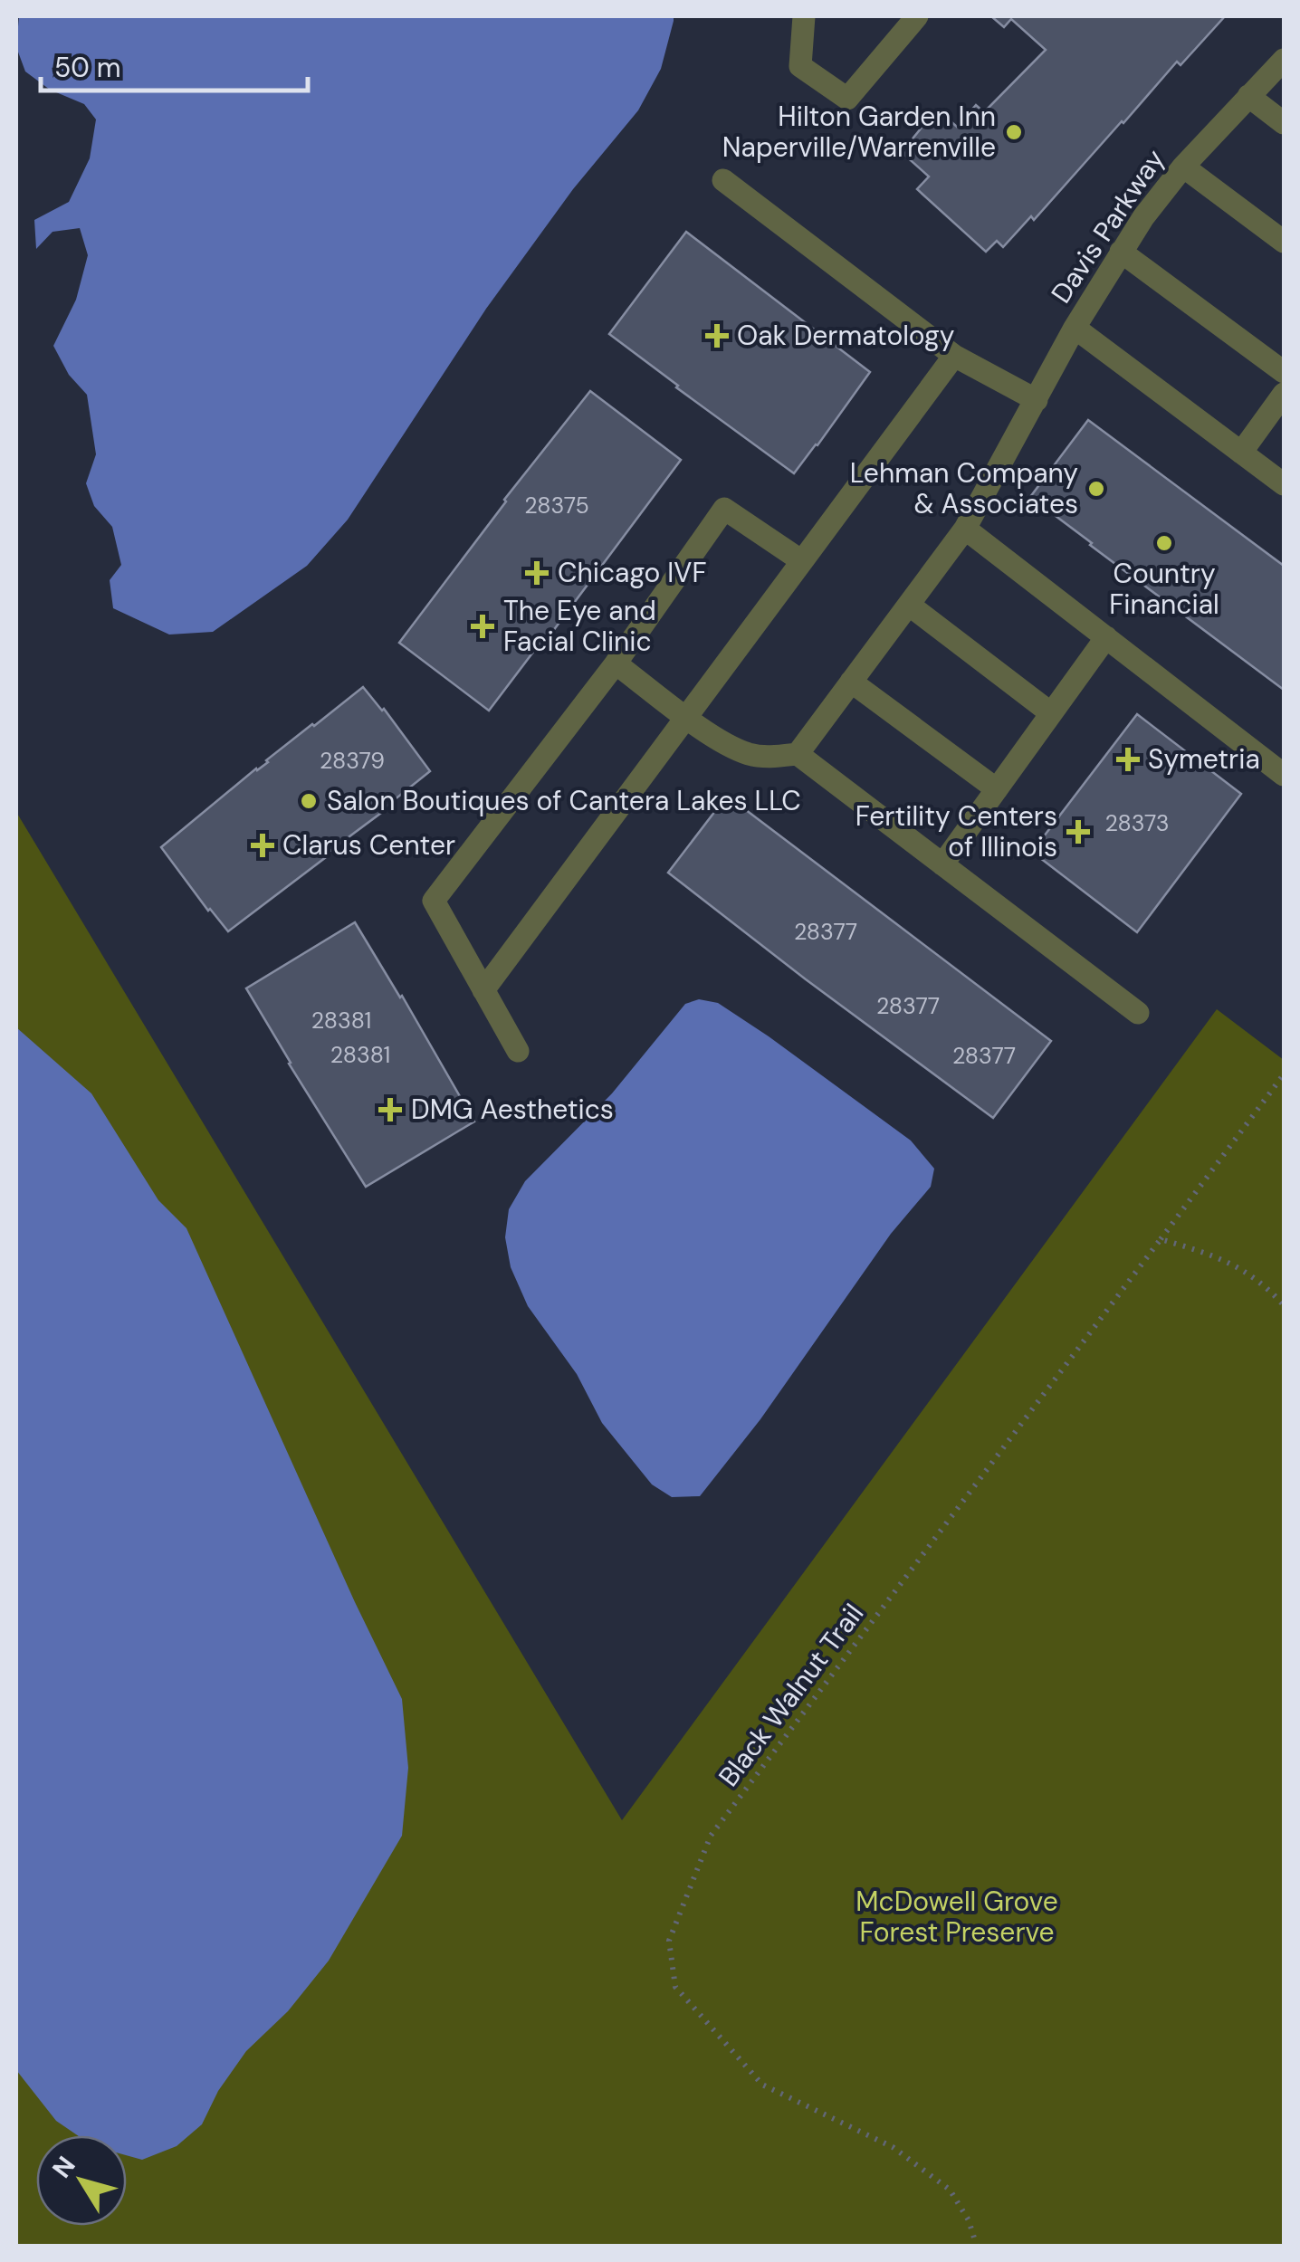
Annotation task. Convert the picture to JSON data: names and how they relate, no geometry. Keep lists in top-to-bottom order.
{
  "streets": {
    "lane": ["Davis Parkway"],
    "path": ["Black Walnut Trail"]
  },
  "parks": ["McDowell Grove Forest Preserve"],
  "places": {
    "other": [
      "Hilton Garden Inn Naperville/Warrenville",
      "Lehman Company & Associates",
      "Country Financial",
      "Salon Boutiques of Cantera Lakes LLC"
    ],
    "health": [
      "Oak Dermatology",
      "Chicago IVF",
      "The Eye and Facial Clinic",
      "Symetria",
      "Fertility Centers of Illinois",
      "Clarus Center",
      "DMG Aesthetics"
    ]
  },
  "house_numbers": [
    "28375",
    "28379",
    "28373",
    "28377",
    "28377",
    "28381",
    "28381",
    "28377"
  ],
  "scale_bar": "50 m",
  "north": "top left"
}
